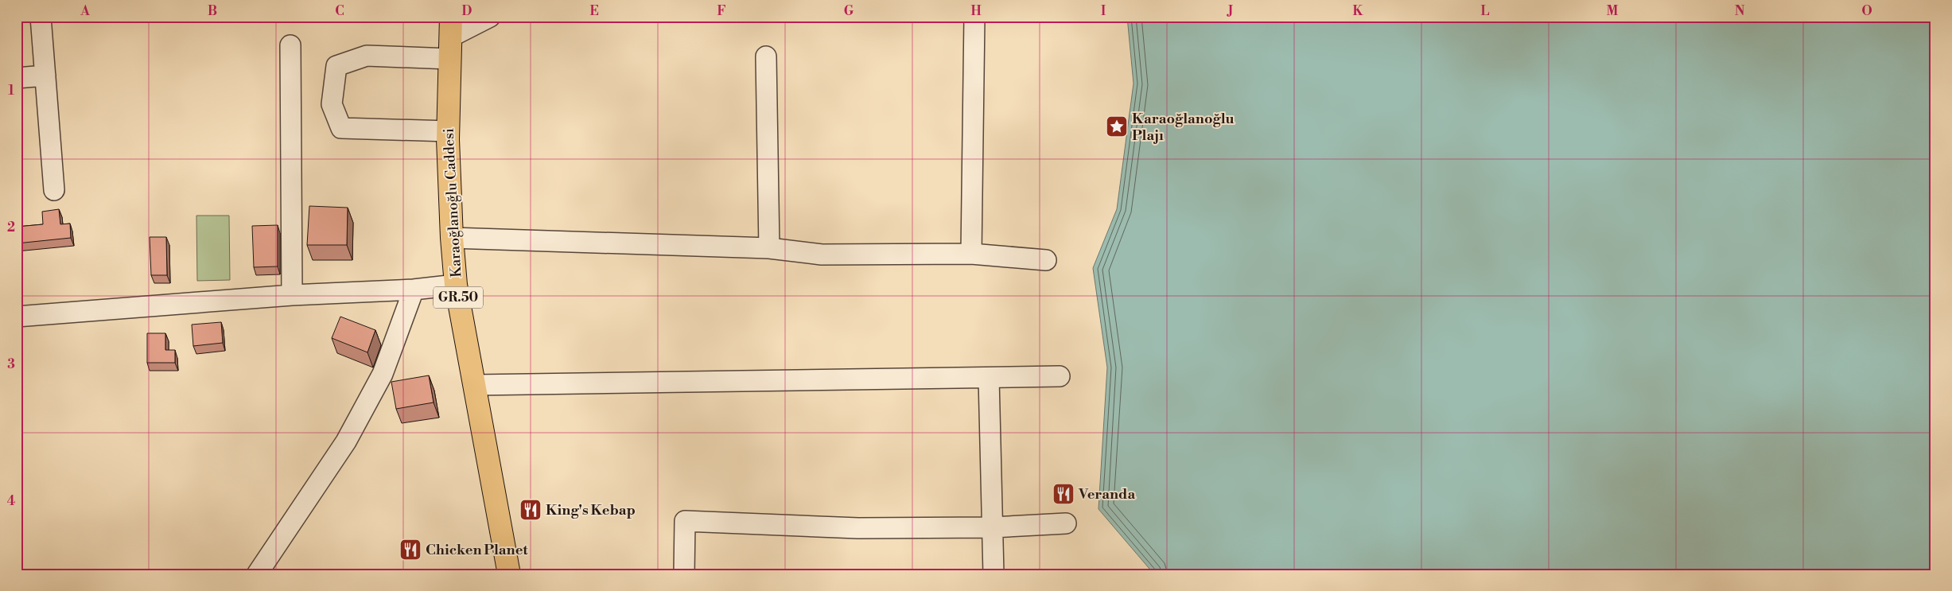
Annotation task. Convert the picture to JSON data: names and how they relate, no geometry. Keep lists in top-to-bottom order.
{
  "streets": {
    "main road": ["Karaoğlanoğlu Caddesi", "GR.50"]
  },
  "places": {
    "place": ["Karaoğlanoğlu Plajı"],
    "restaurant": ["Veranda", "King's Kebap", "Chicken Planet"]
  },
  "grid": {
    "columns": [
      "A",
      "B",
      "C",
      "D",
      "E",
      "F",
      "G",
      "H",
      "I",
      "J",
      "K",
      "L",
      "M",
      "N",
      "O"
    ],
    "rows": [
      "1",
      "2",
      "3",
      "4"
    ]
  }
}
